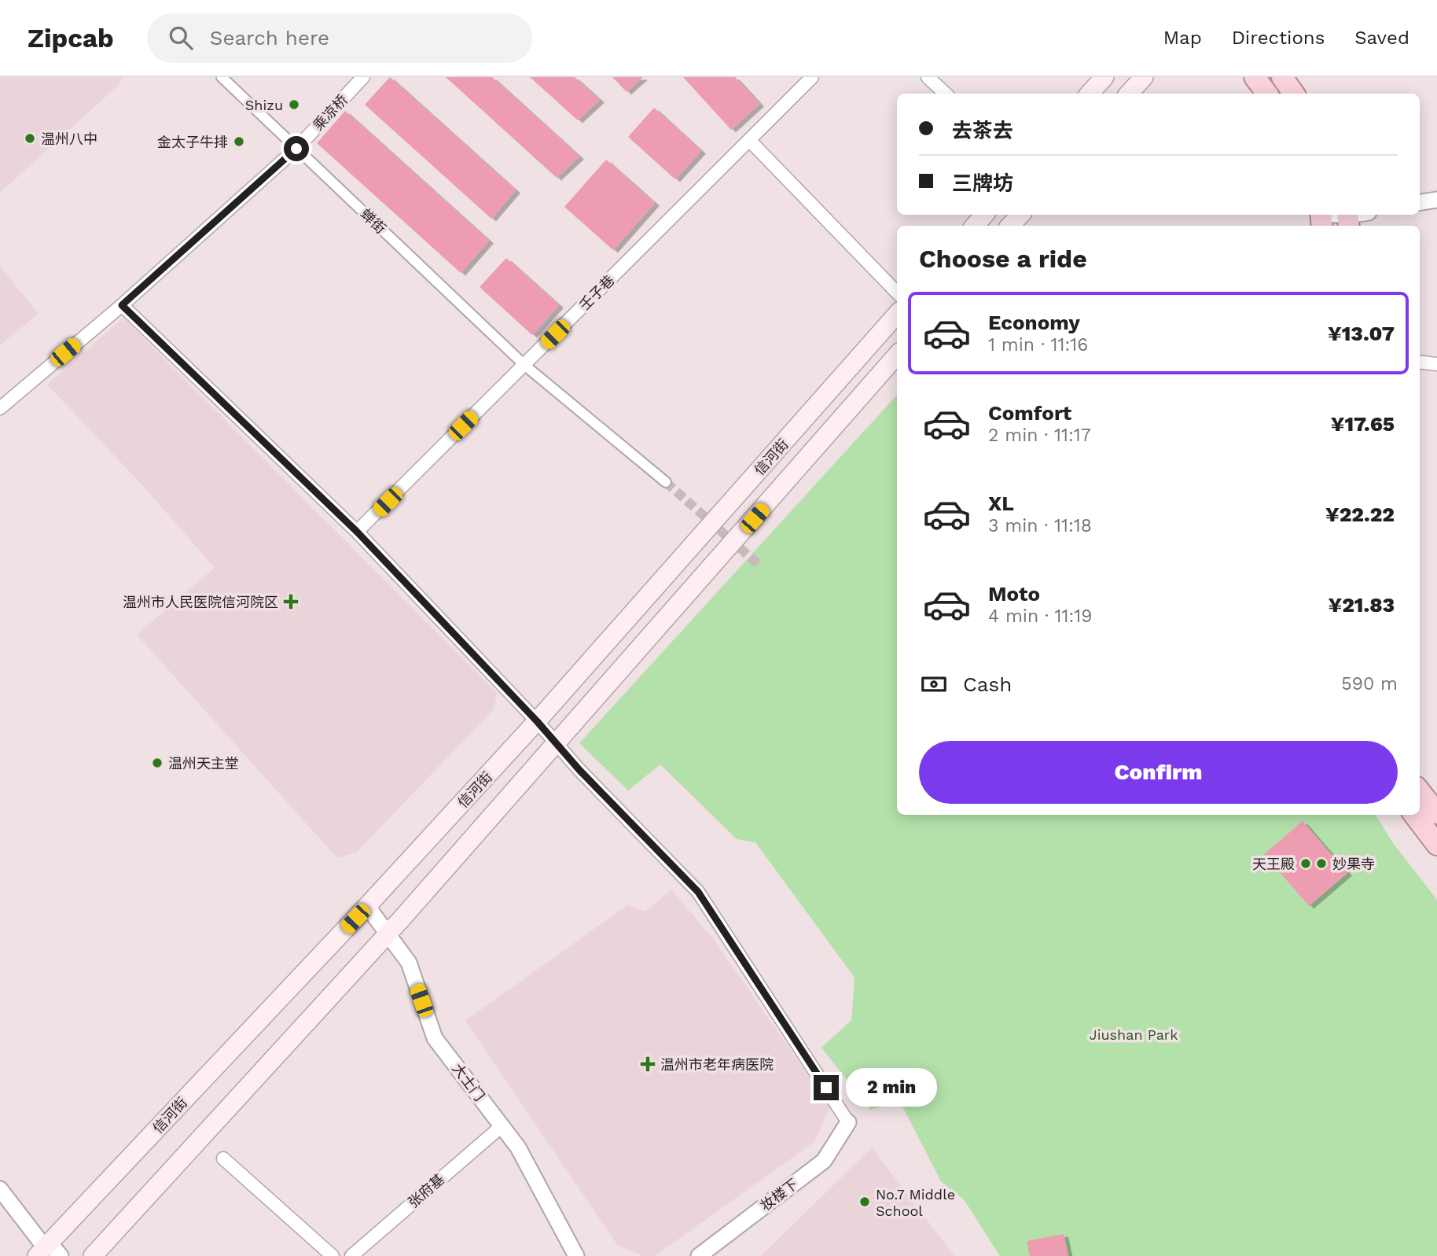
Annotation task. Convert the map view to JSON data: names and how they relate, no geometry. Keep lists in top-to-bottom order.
{
  "streets": {
    "main road": ["信河街"],
    "street": [
      "乘凉桥",
      "蝉街",
      "壬子巷",
      "大士门",
      "张府基",
      "妆楼下"
    ]
  },
  "crossings": [
    ["乘凉桥", "蝉街"],
    ["蝉街", "壬子巷"],
    ["信河街", "大士门"],
    ["大士门", "张府基"]
  ],
  "parks": ["Jiushan Park"],
  "places": {
    "other": [
      "Shizu",
      "温州八中",
      "金太子牛排",
      "温州天主堂",
      "天王殿",
      "妙果寺",
      "No.7 Middle School"
    ],
    "health": ["温州市人民医院信河院区", "温州市老年病医院"]
  },
  "page": {
    "header": "Zipcab",
    "search": "Search here",
    "nav": ["Map", "Directions", "Saved"],
    "banner": ["去茶去", "三牌坊"],
    "heading": "Choose a ride",
    "list": [
      {
        "name": "Economy",
        "note": "1 min · 11:16",
        "value": "¥13.07"
      },
      {
        "name": "Comfort",
        "note": "2 min · 11:17",
        "value": "¥17.65"
      },
      {
        "name": "XL",
        "note": "3 min · 11:18",
        "value": "¥22.22"
      },
      {
        "name": "Moto",
        "note": "4 min · 11:19",
        "value": "¥21.83"
      }
    ],
    "pay": ["Cash", "590 m"],
    "buttons": "Confirm",
    "bubble": "2 min"
  }
}
